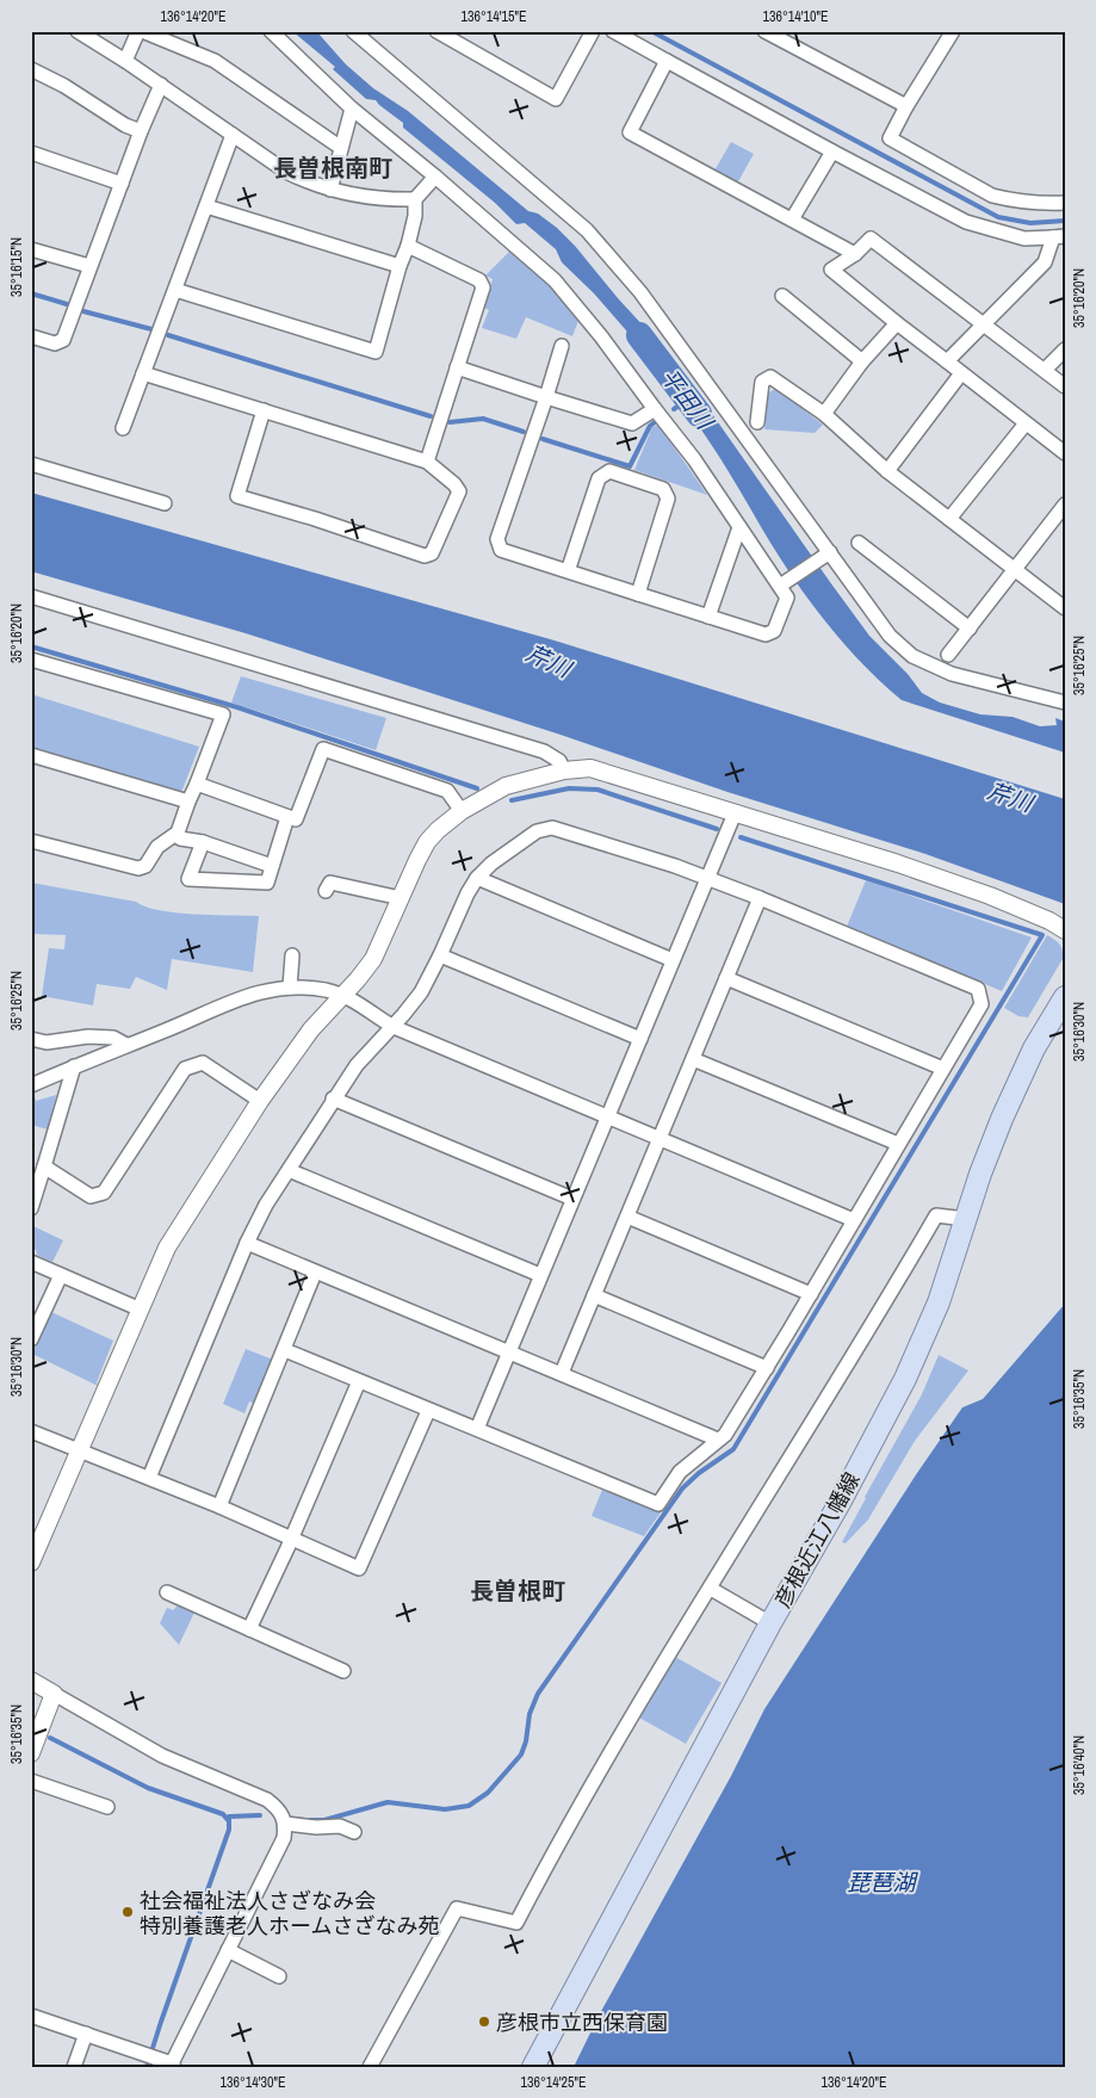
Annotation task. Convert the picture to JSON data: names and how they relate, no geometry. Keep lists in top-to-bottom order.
{
  "streets": {
    "main road": ["彦根近江八幡線"]
  },
  "districts": ["長曽根南町", "長曽根町"],
  "water": ["平田川", "芹川", "琵琶湖"],
  "places": ["社会福祉法人さざなみ会 特別養護老人ホームさざなみ苑", "彦根市立西保育園"],
  "coordinates": [
    "136°14'20\"E",
    "136°14'15\"E",
    "136°14'10\"E",
    "35°16'15\"N",
    "35°16'20\"N",
    "35°16'25\"N",
    "35°16'30\"N",
    "35°16'35\"N",
    "35°16'40\"N",
    "136°14'30\"E",
    "136°14'25\"E"
  ]
}
